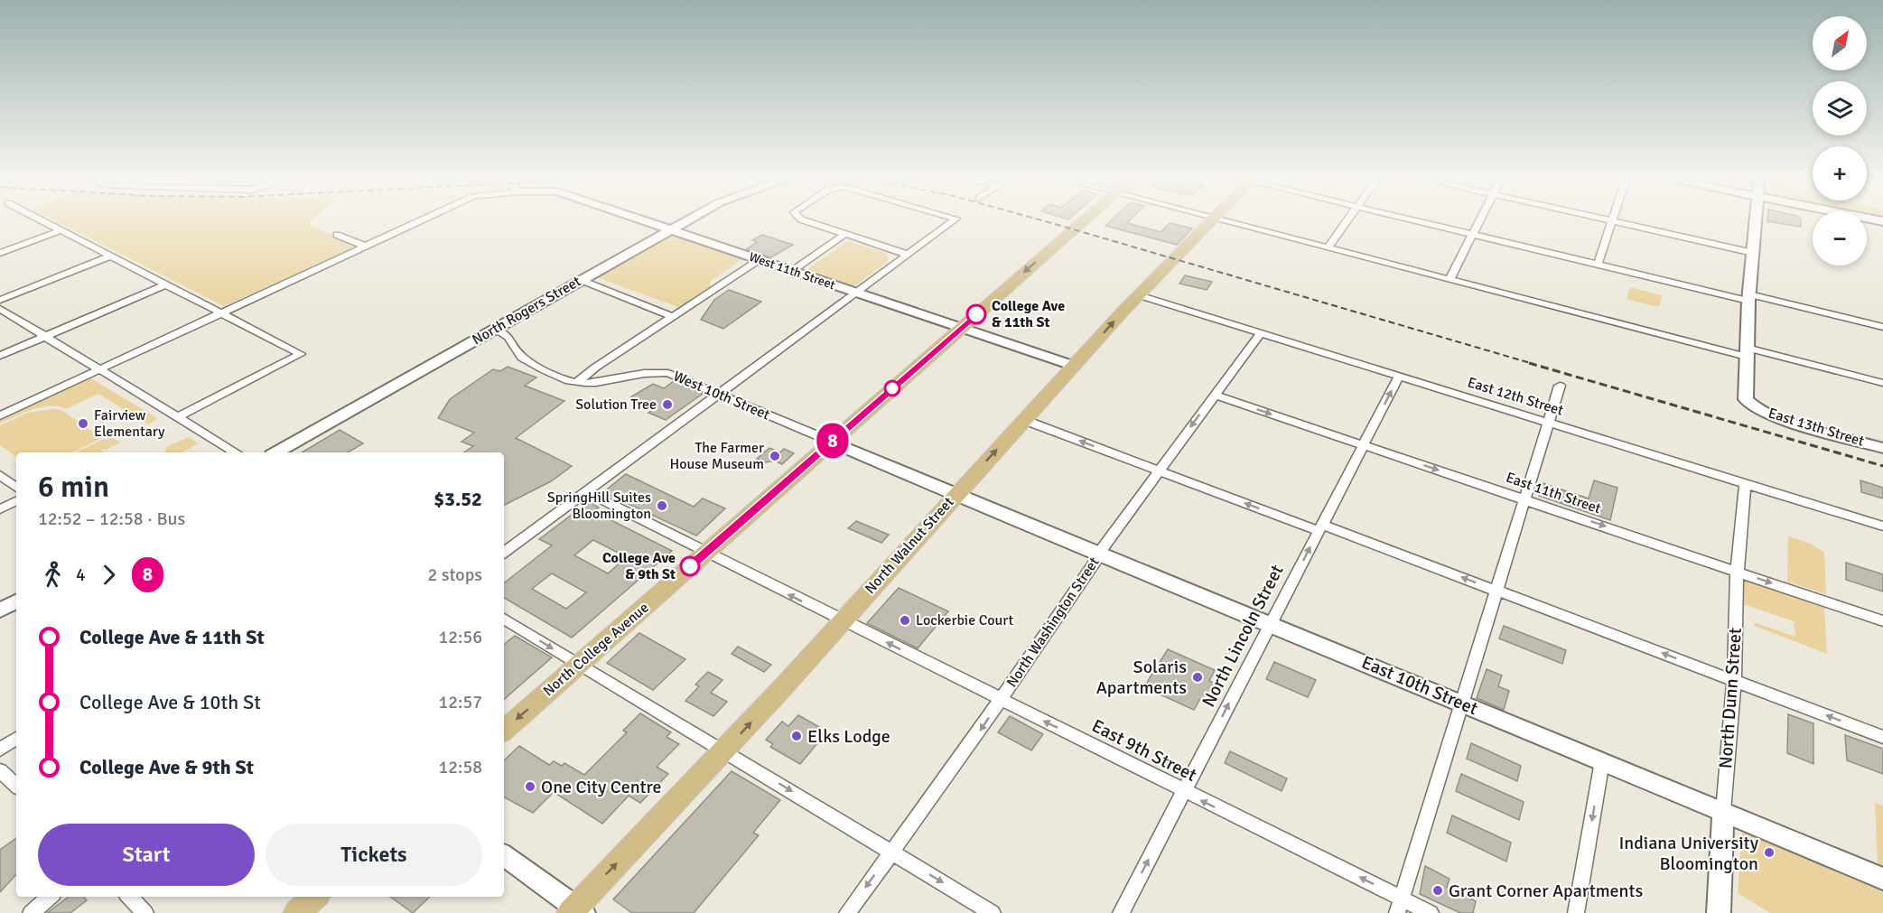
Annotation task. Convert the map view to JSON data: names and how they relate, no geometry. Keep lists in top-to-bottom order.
{
  "streets": {
    "main road": ["North Walnut Street", "North College Avenue"],
    "street": [
      "West 11th Street",
      "North Rogers Street",
      "West 10th Street",
      "East 12th Street",
      "East 13th Street",
      "East 11th Street",
      "North Washington Street",
      "North Lincoln Street",
      "East 10th Street",
      "North Dunn Street",
      "East 9th Street"
    ]
  },
  "crossings": [
    ["West 11th Street", "North Rogers Street"],
    ["West 11th Street", "North Walnut Street"],
    ["West 11th Street", "North College Avenue"],
    ["North Rogers Street", "West 10th Street"],
    ["West 10th Street", "North Walnut Street"],
    ["West 10th Street", "North College Avenue"],
    ["West 10th Street", "East 10th Street"],
    ["East 12th Street", "North Walnut Street"],
    ["East 12th Street", "North Washington Street"],
    ["East 12th Street", "North Lincoln Street"],
    ["East 12th Street", "North Dunn Street"],
    ["East 11th Street", "North Washington Street"],
    ["East 11th Street", "North Lincoln Street"],
    ["East 11th Street", "North Dunn Street"],
    ["North Walnut Street", "East 10th Street"],
    ["North Walnut Street", "East 9th Street"],
    ["North Washington Street", "East 10th Street"],
    ["North Washington Street", "East 9th Street"],
    ["North Lincoln Street", "East 10th Street"],
    ["North Lincoln Street", "East 9th Street"],
    ["North College Avenue", "East 9th Street"],
    ["East 10th Street", "North Dunn Street"]
  ],
  "one_way": [
    "North Walnut Street",
    "North Washington Street",
    "North Lincoln Street",
    "East 9th Street"
  ],
  "places": [
    "College Ave & 11th St",
    "Solution Tree",
    "Fairview Elementary",
    "The Farmer House Museum",
    "SpringHill Suites Bloomington",
    "College Ave & 9th St",
    "Lockerbie Court",
    "Solaris Apartments",
    "Elks Lodge",
    "One City Centre",
    "Indiana University Bloomington",
    "Grant Corner Apartments"
  ],
  "lines": ["bus line 8"],
  "north": "top right",
  "page": {
    "on_map": "8",
    "map_buttons": ["+", "−"],
    "heading": ["6 min", "12:52 – 12:58 · Bus", "$3.52"],
    "legs": ["4", "8", "2 stops"],
    "list": [
      {
        "name": "College Ave & 11th St",
        "value": "12:56"
      },
      {
        "name": "College Ave & 10th St",
        "value": "12:57"
      },
      {
        "name": "College Ave & 9th St",
        "value": "12:58"
      }
    ],
    "buttons": ["Start", "Tickets"]
  }
}
